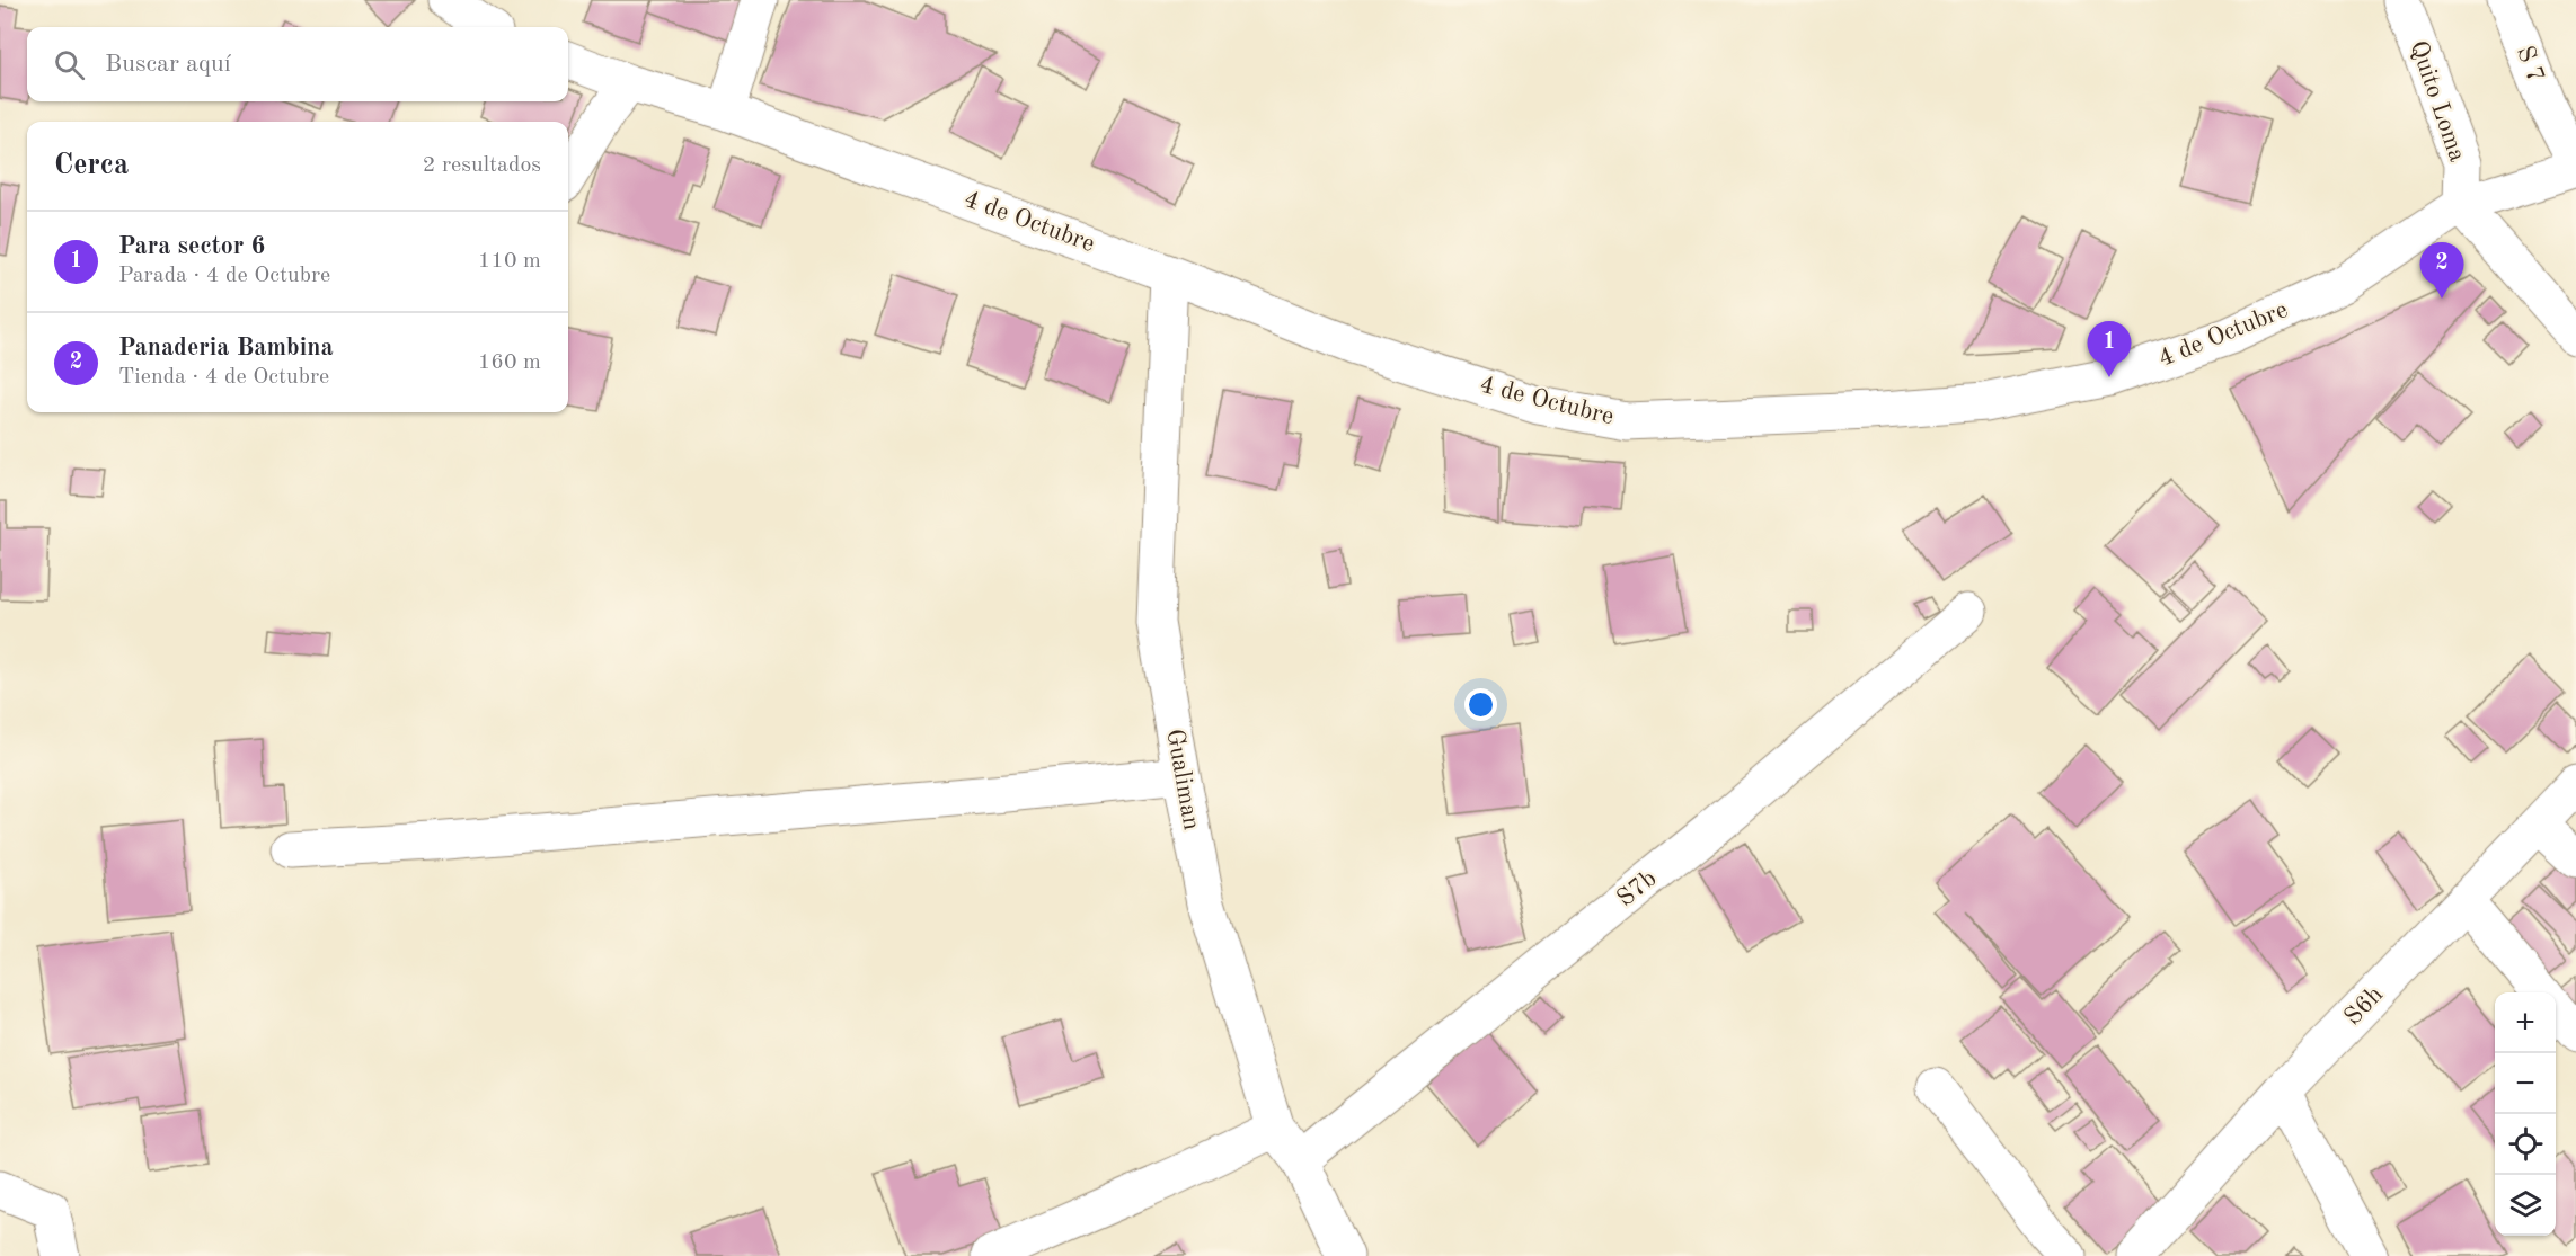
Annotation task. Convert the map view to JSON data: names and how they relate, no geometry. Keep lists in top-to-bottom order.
{
  "streets": {
    "street": [
      "S 7",
      "Quito Loma",
      "4 de Octubre",
      "Gualiman",
      "S7b",
      "S6h"
    ]
  },
  "crossings": [
    ["Quito Loma", "4 de Octubre"],
    ["4 de Octubre", "Gualiman"],
    ["Gualiman", "S7b"]
  ],
  "page": {
    "search": "Buscar aquí",
    "heading": ["Cerca", "2 resultados"],
    "list": [
      {
        "mark": "1",
        "name": "Para sector 6",
        "note": "Parada · 4 de Octubre",
        "value": "110 m"
      },
      {
        "mark": "2",
        "name": "Panaderia Bambina",
        "note": "Tienda · 4 de Octubre",
        "value": "160 m"
      }
    ],
    "pins": ["2", "1"],
    "map_buttons": ["+", "−"]
  }
}
